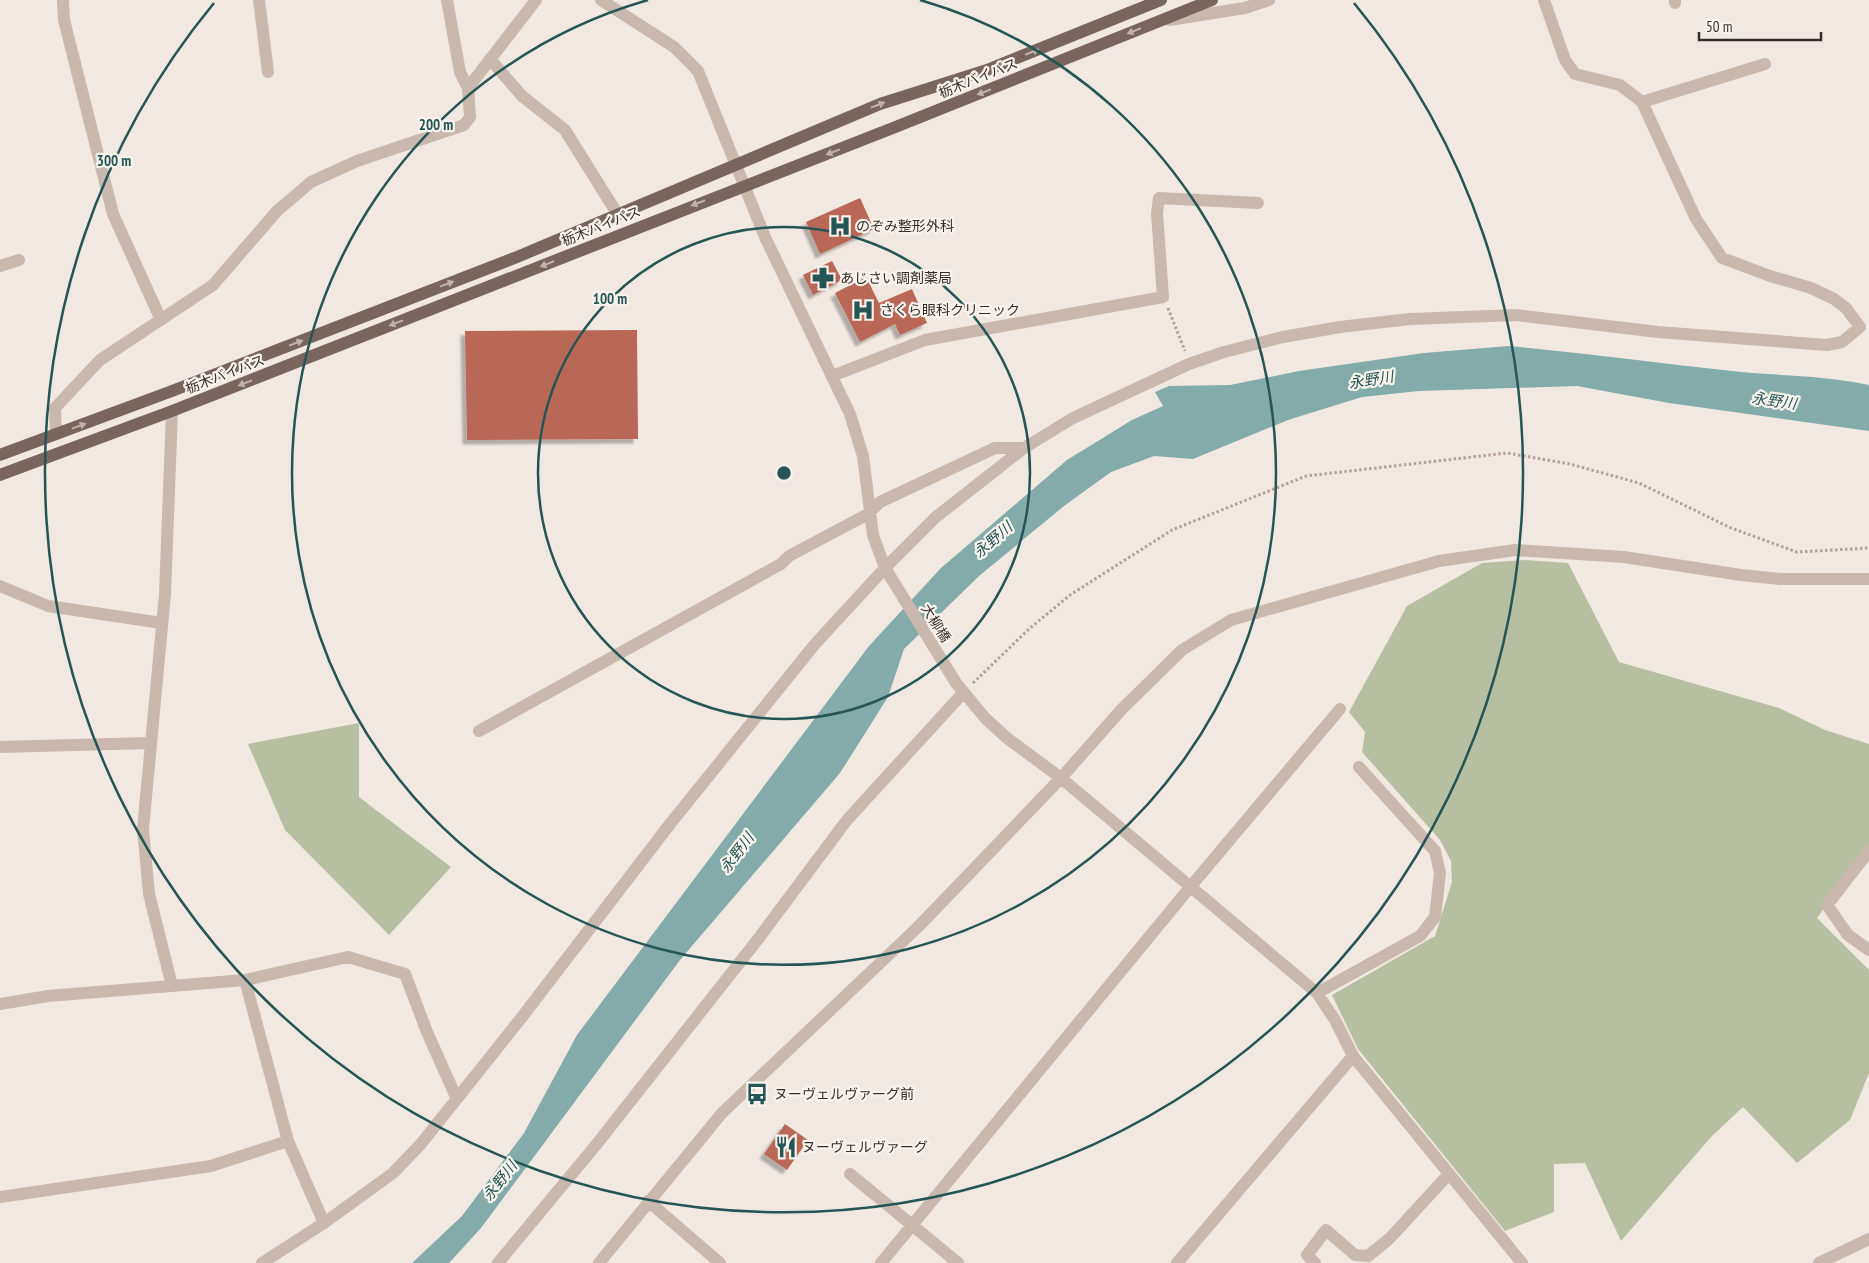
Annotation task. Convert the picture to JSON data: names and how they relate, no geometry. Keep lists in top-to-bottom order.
{
  "streets": {
    "main road": ["栃木バイパス"],
    "street": ["大柳橋"]
  },
  "crossings": [
    ["栃木バイパス", "大柳橋"]
  ],
  "water": ["永野川"],
  "places": {
    "hospital": ["のぞみ整形外科", "さくら眼科クリニック"],
    "pharmacy": ["あじさい調剤薬局"],
    "bus stop": ["ヌーヴェルヴァーグ前"],
    "restaurant": ["ヌーヴェルヴァーグ"]
  },
  "scale_bar": "50 m",
  "rings": ["200 m", "300 m", "100 m"]
}
